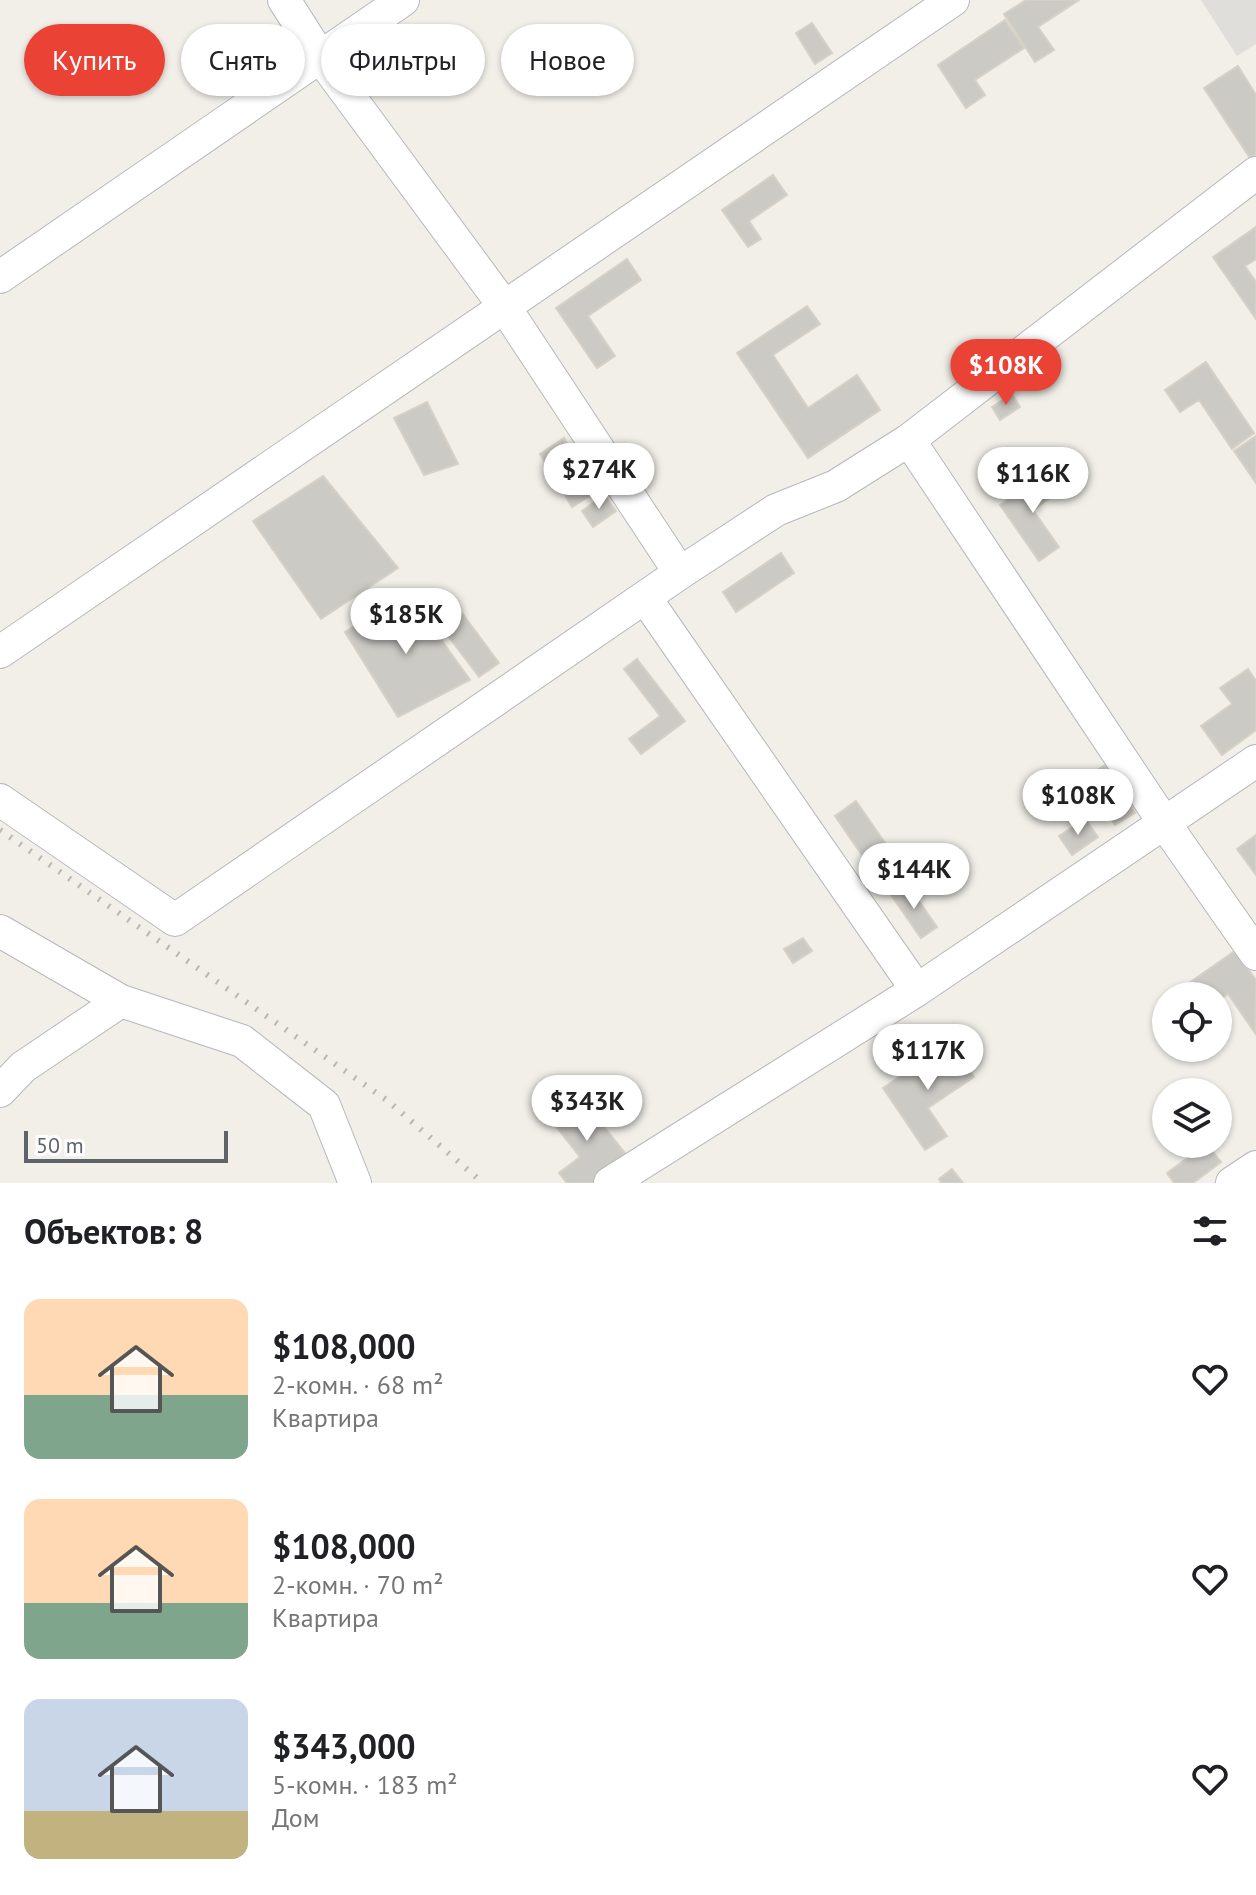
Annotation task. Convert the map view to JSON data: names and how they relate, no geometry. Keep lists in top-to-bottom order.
{
  "scale_bar": "50 m",
  "page": {
    "chip": [
      "Купить",
      "Снять",
      "Фильтры",
      "Новое"
    ],
    "price": [
      "$108K",
      "$274K",
      "$116K",
      "$185K",
      "$108K",
      "$144K",
      "$117K",
      "$343K"
    ],
    "scale": "50 m",
    "heading": "Объектов: 8",
    "list": [
      {
        "name": "$108,000",
        "note": "2-комн. · 68 m² · Квартира"
      },
      {
        "name": "$108,000",
        "note": "2-комн. · 70 m² · Квартира"
      },
      {
        "name": "$343,000",
        "note": "5-комн. · 183 m² · Дом"
      }
    ]
  }
}
